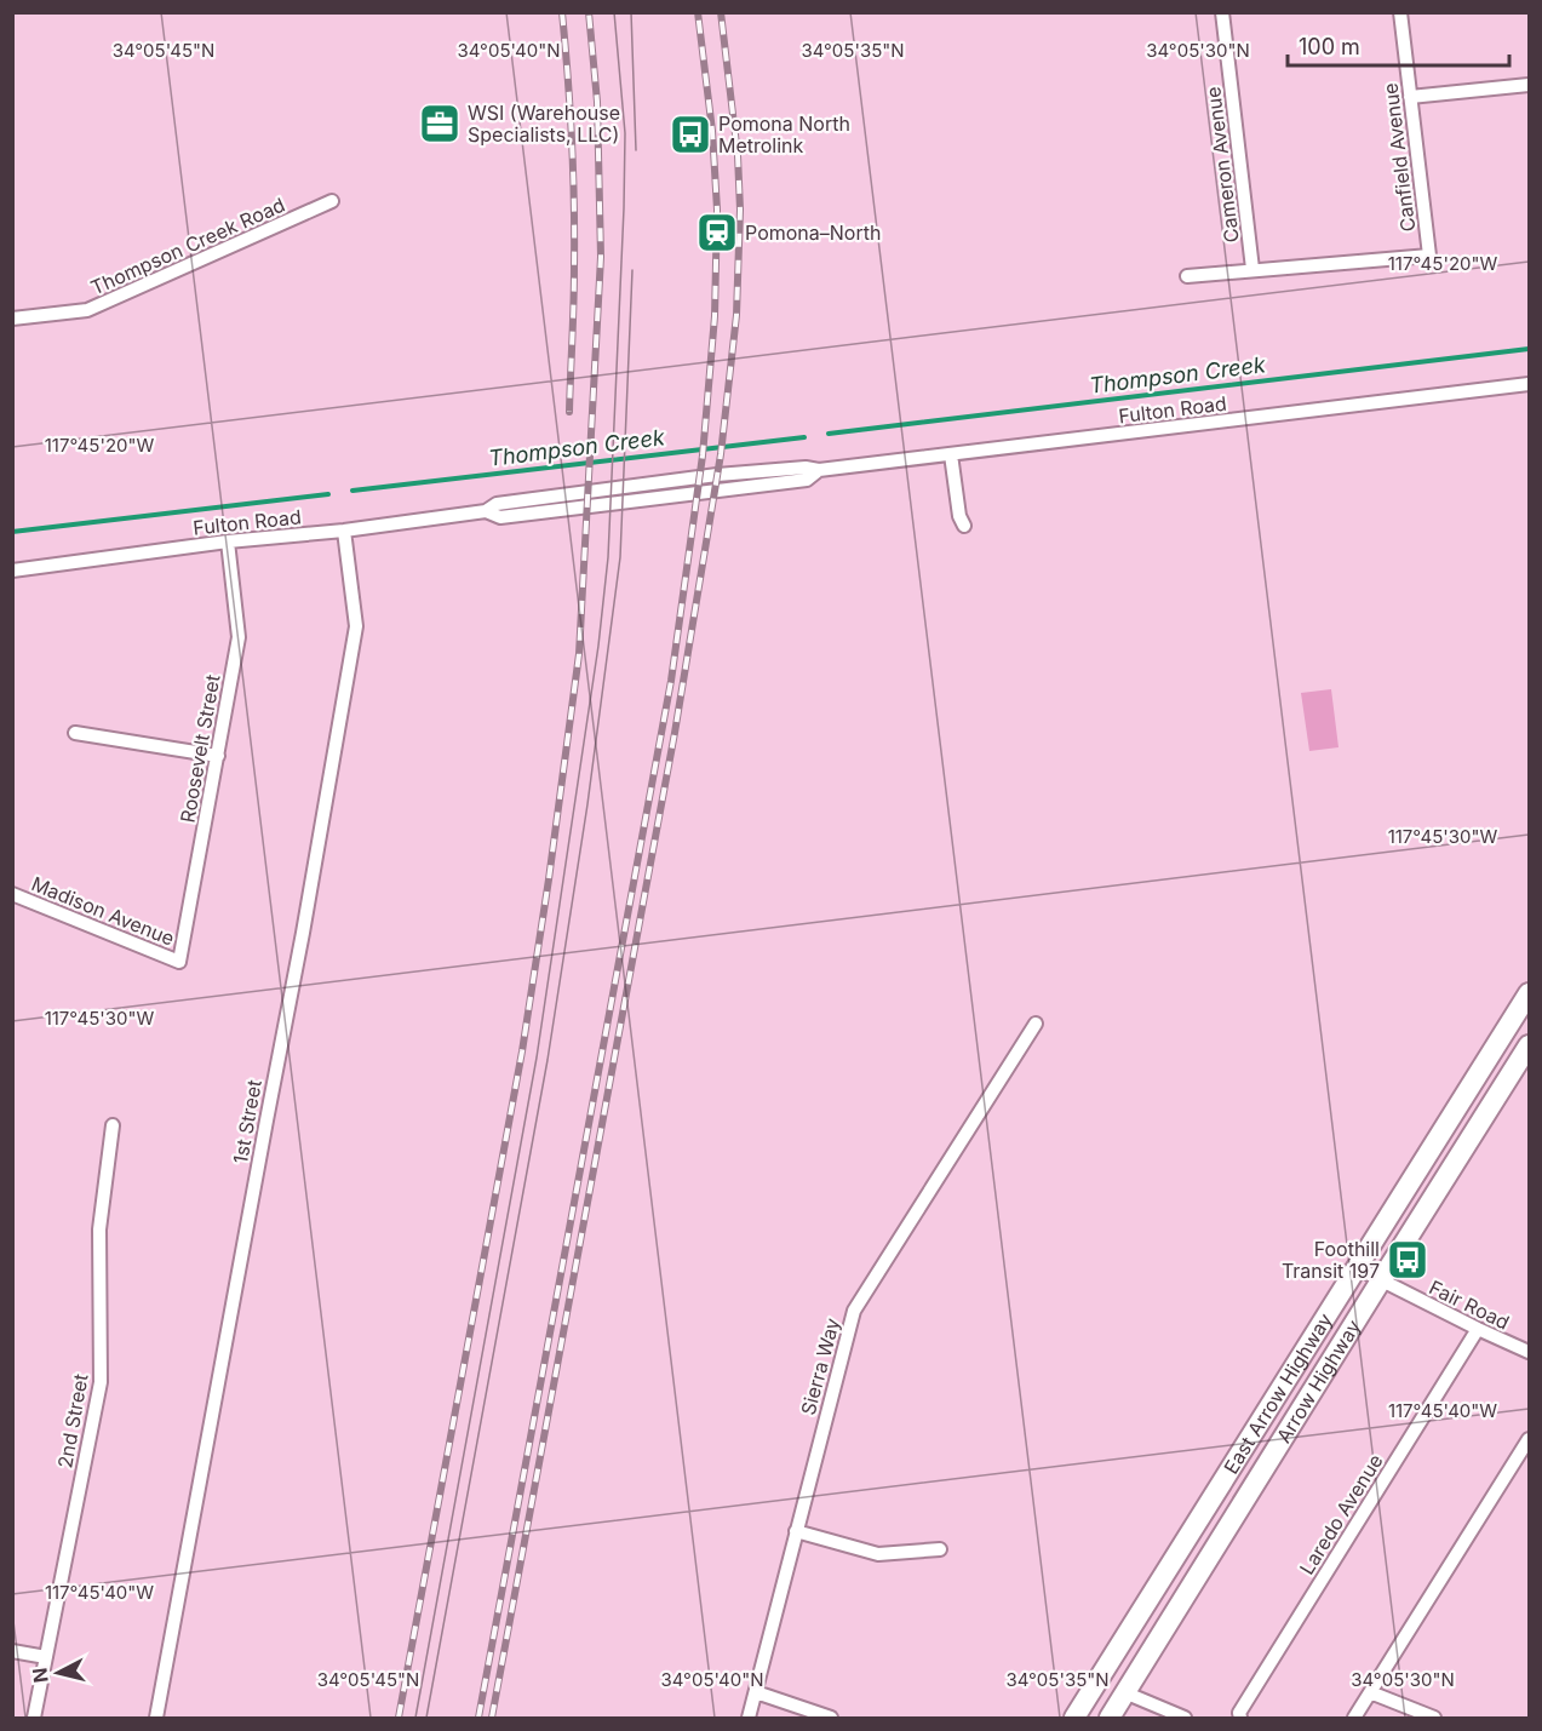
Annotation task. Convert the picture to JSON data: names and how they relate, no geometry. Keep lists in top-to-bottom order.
{
  "streets": {
    "main road": ["Arrow Highway", "East Arrow Highway"],
    "street": [
      "Canfield Avenue",
      "Cameron Avenue",
      "Thompson Creek Road",
      "Fulton Road",
      "Roosevelt Street",
      "Madison Avenue",
      "1st Street",
      "Fair Road",
      "Sierra Way",
      "2nd Street",
      "Laredo Avenue"
    ]
  },
  "crossings": [
    ["Canfield Avenue", "Cameron Avenue"],
    ["Fulton Road", "Roosevelt Street"],
    ["Fulton Road", "1st Street"],
    ["Roosevelt Street", "Madison Avenue"],
    ["Fair Road", "Arrow Highway"],
    ["Fair Road", "East Arrow Highway"],
    ["Fair Road", "Laredo Avenue"]
  ],
  "water": ["Thompson Creek"],
  "places": {
    "office": ["WSI (Warehouse Specialists, LLC)"],
    "bus stop": ["Pomona North Metrolink", "Foothill Transit 197"],
    "station": ["Pomona–North"]
  },
  "scale_bar": "100 m",
  "north": "left",
  "coordinates": [
    "34°05'45\"N",
    "34°05'40\"N",
    "34°05'35\"N",
    "34°05'30\"N",
    "117°45'20\"W",
    "117°45'30\"W",
    "117°45'40\"W"
  ]
}
